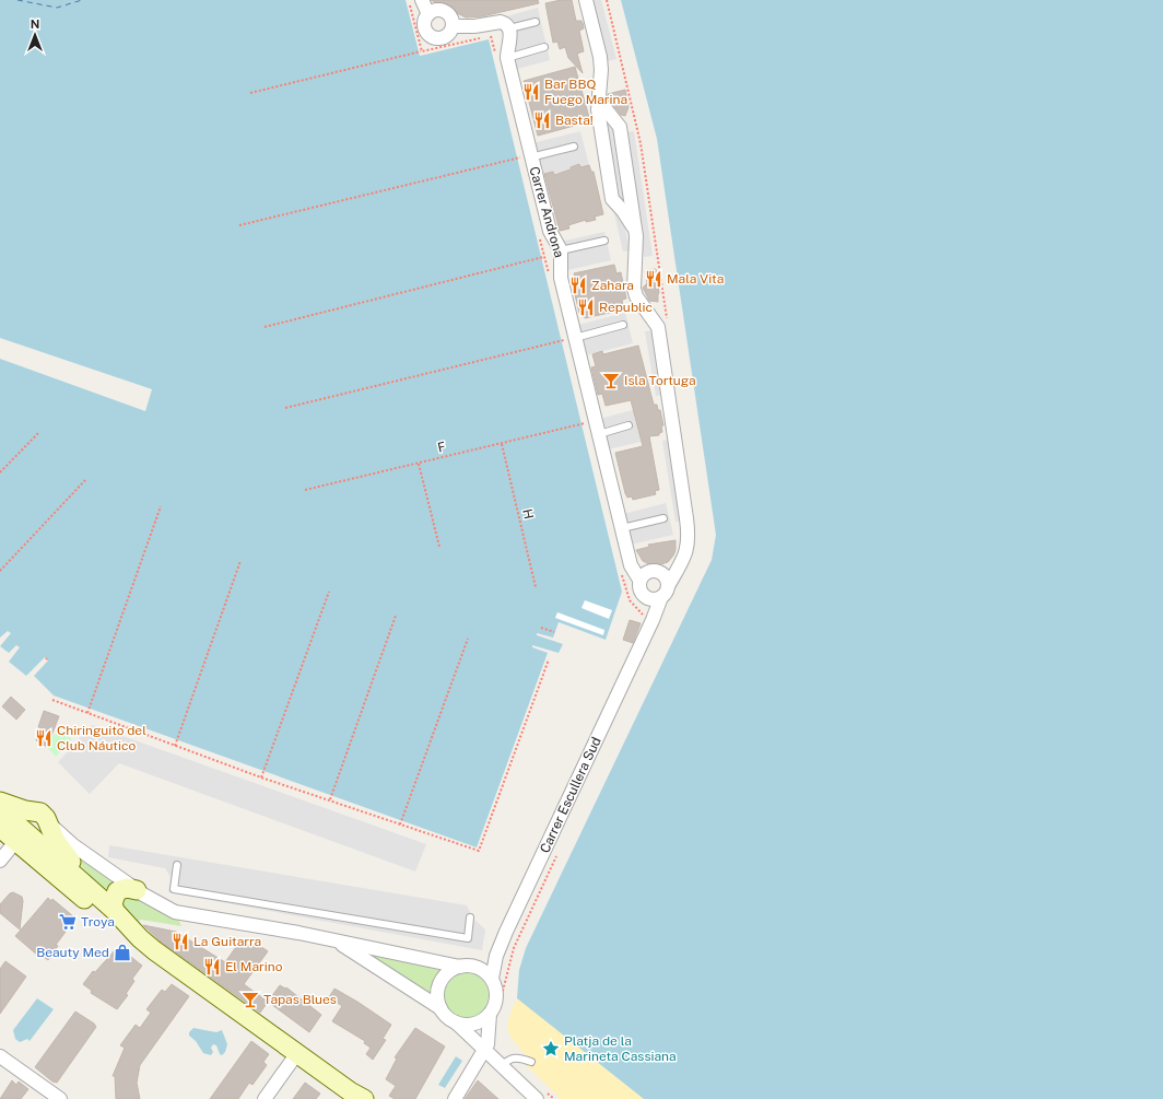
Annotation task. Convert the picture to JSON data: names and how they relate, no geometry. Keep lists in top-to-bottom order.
{
  "streets": {
    "street": ["Carrer Androna", "Carrer Escullera Sud"],
    "path": ["F", "H"]
  },
  "crossings": [
    ["Carrer Androna", "F"],
    ["Carrer Androna", "Carrer Escullera Sud"],
    ["F", "H"]
  ],
  "places": {
    "restaurant": [
      "Bar BBQ Fuego Marina",
      "Basta!",
      "Mala Vita",
      "Zahara",
      "Republic",
      "Chiringuito del Club Náutico",
      "La Guitarra",
      "El Marino"
    ],
    "bar": ["Isla Tortuga", "Tapas Blues"],
    "supermarket": ["Troya"],
    "shop": ["Beauty Med"],
    "place": ["Platja de la Marineta Cassiana"]
  },
  "north": "top"
}
